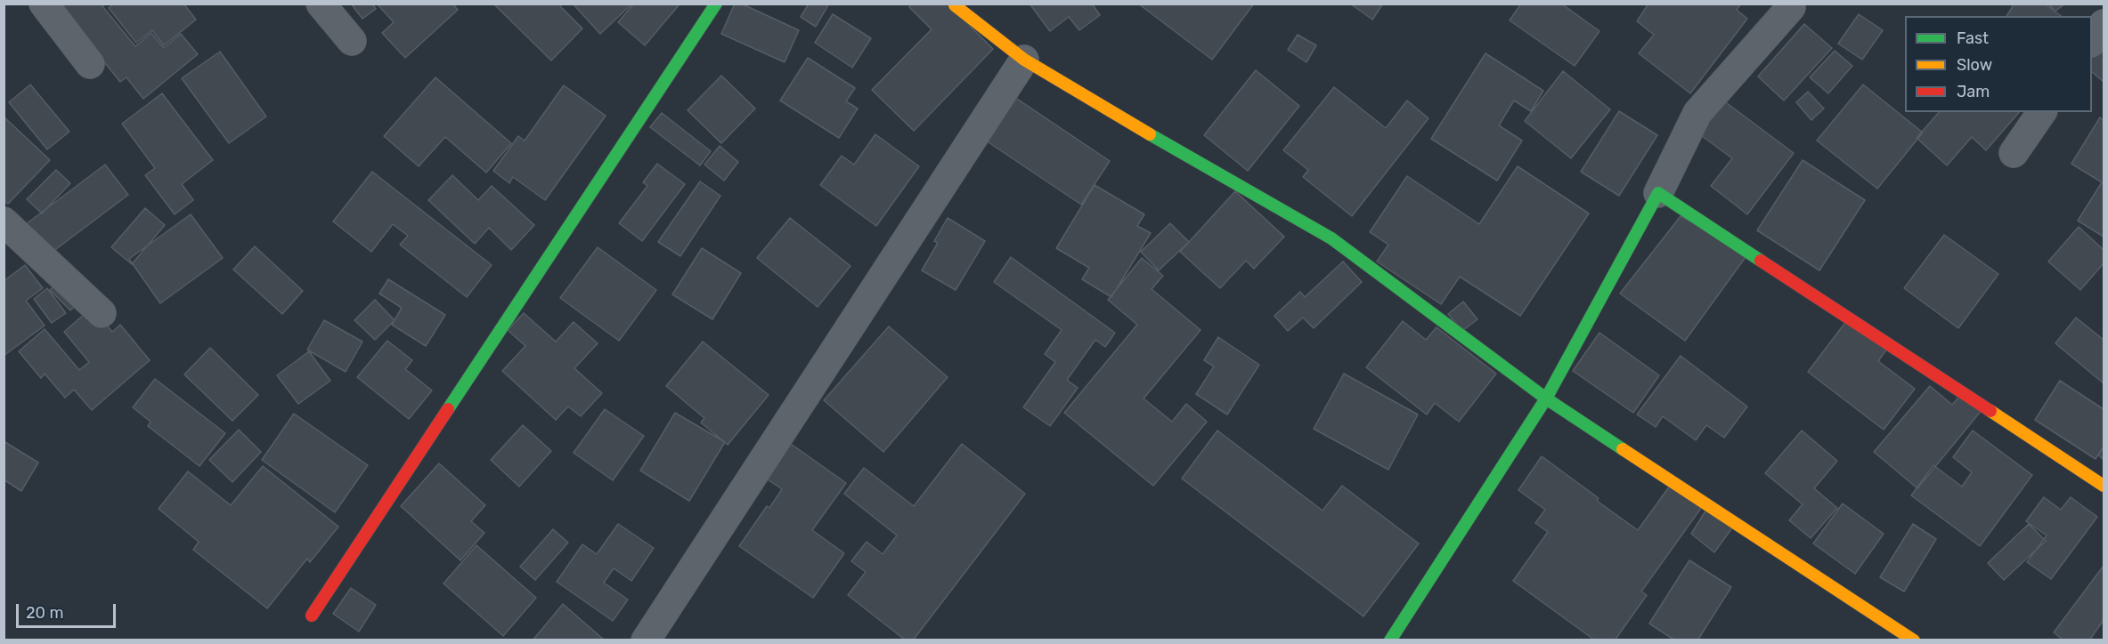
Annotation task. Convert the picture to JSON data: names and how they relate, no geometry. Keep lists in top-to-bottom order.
{
  "legend": ["Fast", "Slow", "Jam"],
  "scale_bar": "20 m"
}
